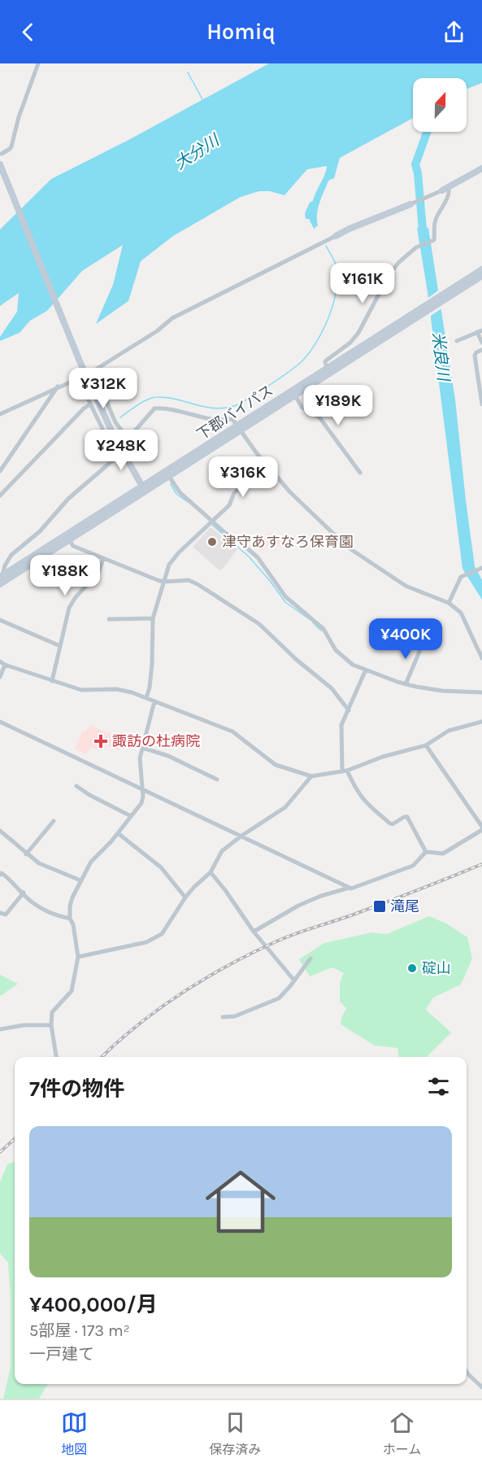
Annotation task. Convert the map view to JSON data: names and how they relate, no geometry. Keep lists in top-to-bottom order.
{
  "streets": {
    "street": ["下郡バイパス"]
  },
  "water": ["大分川", "米良川"],
  "places": {
    "other": ["津守あすなろ保育園", "碇山"],
    "health": ["諏訪の杜病院"],
    "transit": ["滝尾"]
  },
  "north": "top",
  "page": {
    "header": "Homiq",
    "price": [
      "¥161K",
      "¥312K",
      "¥189K",
      "¥248K",
      "¥316K",
      "¥188K",
      "¥400K"
    ],
    "heading": "7件の物件",
    "list": [
      {
        "name": "¥400,000/月",
        "note": "5部屋 · 173 m² · 一戸建て"
      }
    ],
    "tabs": ["地図", "保存済み", "ホーム"]
  }
}
